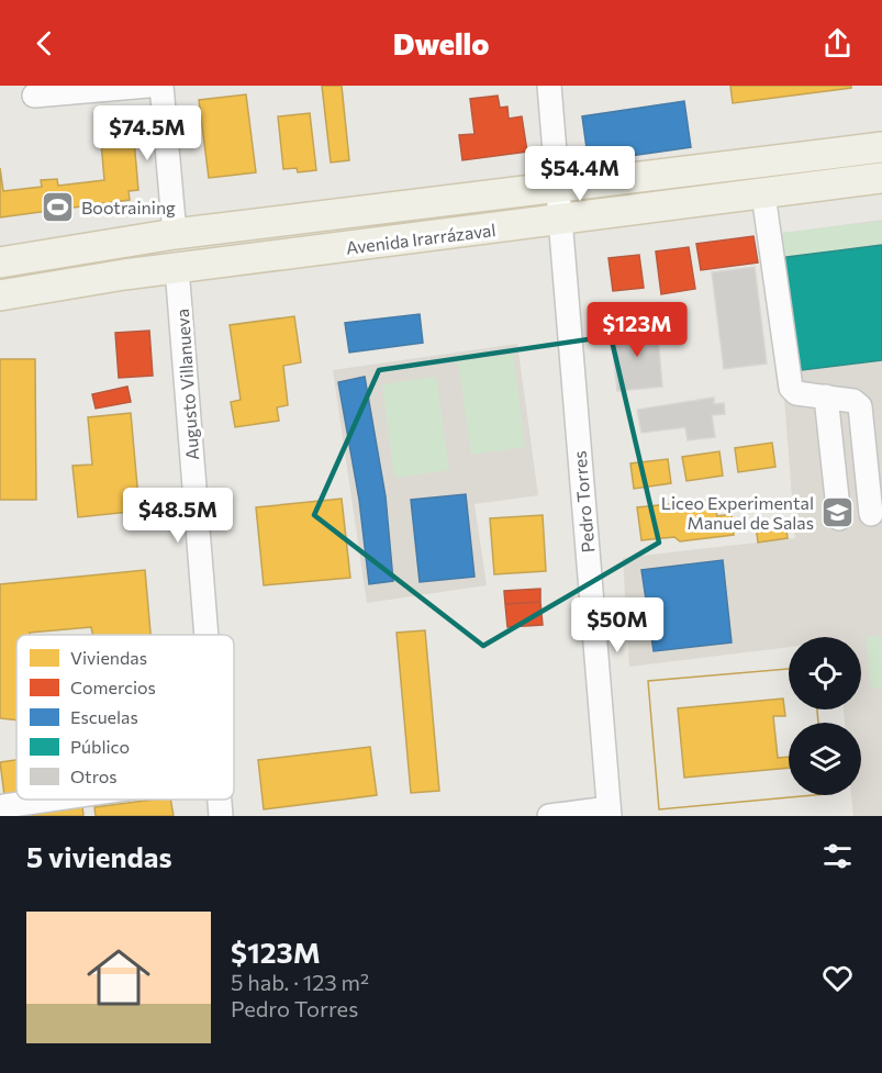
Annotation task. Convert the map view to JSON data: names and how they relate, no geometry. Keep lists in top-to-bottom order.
{
  "streets": {
    "main road": ["Avenida Irarrázaval"],
    "street": ["Augusto Villanueva", "Pedro Torres"]
  },
  "crossings": [
    ["Avenida Irarrázaval", "Augusto Villanueva"],
    ["Avenida Irarrázaval", "Pedro Torres"]
  ],
  "places": {
    "sports": ["Bootraining"],
    "school or university": ["Liceo Experimental Manuel de Salas"]
  },
  "legend": [
    "Viviendas",
    "Comercios",
    "Escuelas",
    "Público",
    "Otros"
  ],
  "page": {
    "header": "Dwello",
    "price": [
      "$74.5M",
      "$54.4M",
      "$123M",
      "$48.5M",
      "$50M"
    ],
    "heading": "5 viviendas",
    "list": [
      {
        "name": "$123M",
        "note": "5 hab. · 123 m² · Pedro Torres"
      }
    ]
  }
}
